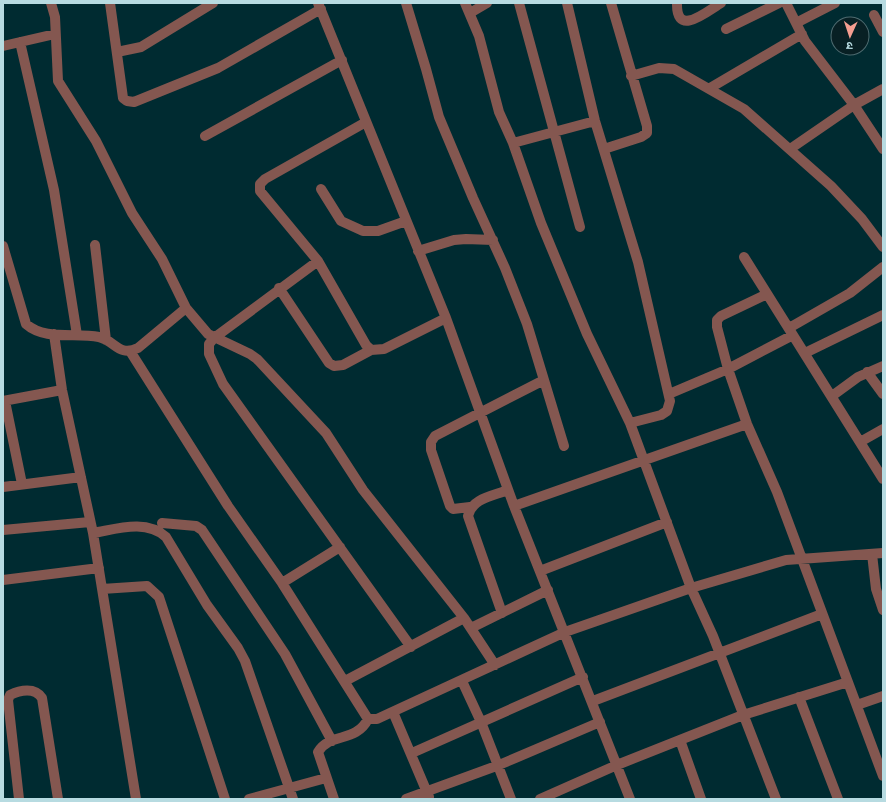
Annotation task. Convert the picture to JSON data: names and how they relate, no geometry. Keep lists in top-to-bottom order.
{
  "north": "bottom"
}
